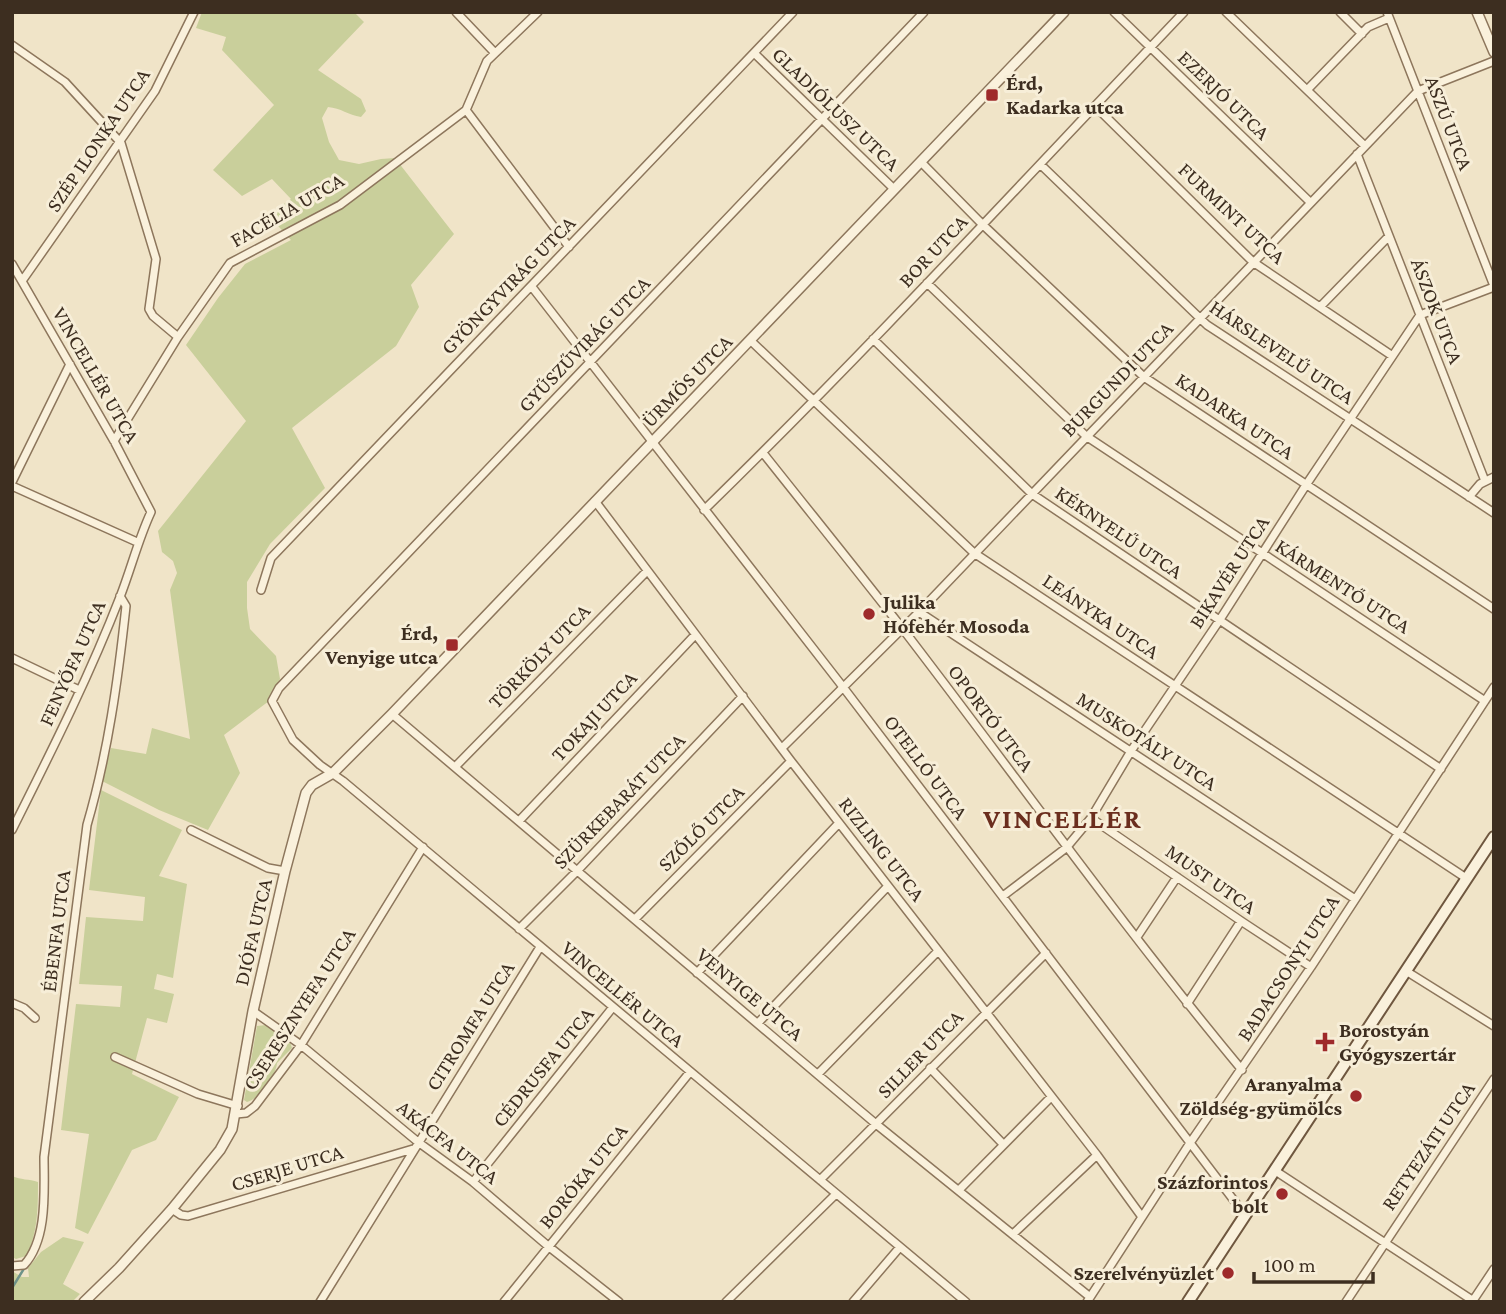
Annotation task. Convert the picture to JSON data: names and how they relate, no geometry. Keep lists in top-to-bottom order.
{
  "streets": {
    "street": [
      "EZERJÓ UTCA",
      "GLADIÓLUSZ UTCA",
      "ASZÚ UTCA",
      "SZÉP ILONKA UTCA",
      "FACÉLIA UTCA",
      "FURMINT UTCA",
      "BOR UTCA",
      "GYÖNGYVIRÁG UTCA",
      "ÁSZOK UTCA",
      "GYŰSZŰVIRÁG UTCA",
      "HÁRSLEVELŰ UTCA",
      "VINCELLÉR UTCA",
      "BURGUNDI UTCA",
      "ÜRMÖS UTCA",
      "KADARKA UTCA",
      "KÉKNYELŰ UTCA",
      "BIKAVÉR UTCA",
      "KÁRMENTŐ UTCA",
      "LEÁNYKA UTCA",
      "TÖRKÖLY UTCA",
      "FENYŐFA UTCA",
      "TOKAJI UTCA",
      "OPORTÓ UTCA",
      "MUSKOTÁLY UTCA",
      "OTELLÓ UTCA",
      "SZÜRKEBARÁT UTCA",
      "SZŐLŐ UTCA",
      "RIZLING UTCA",
      "MUST UTCA",
      "ÉBENFA UTCA",
      "DIÓFA UTCA",
      "BADACSONYI UTCA",
      "VENYIGE UTCA",
      "CSERESZNYEFA UTCA",
      "CITROMFA UTCA",
      "SILLER UTCA",
      "CÉDRUSFA UTCA",
      "AKÁCFA UTCA",
      "RETYEZÁTI UTCA",
      "CSERJE UTCA",
      "BORÓKA UTCA"
    ]
  },
  "crossings": [
    ["EZERJÓ UTCA", "BOR UTCA"],
    ["EZERJÓ UTCA", "BURGUNDI UTCA"],
    ["GLADIÓLUSZ UTCA", "GYÖNGYVIRÁG UTCA"],
    ["GLADIÓLUSZ UTCA", "GYŰSZŰVIRÁG UTCA"],
    ["GLADIÓLUSZ UTCA", "ÜRMÖS UTCA"],
    ["ASZÚ UTCA", "BURGUNDI UTCA"],
    ["SZÉP ILONKA UTCA", "VINCELLÉR UTCA"],
    ["FACÉLIA UTCA", "VINCELLÉR UTCA"],
    ["FURMINT UTCA", "BOR UTCA"],
    ["FURMINT UTCA", "BURGUNDI UTCA"],
    ["FURMINT UTCA", "BIKAVÉR UTCA"],
    ["BOR UTCA", "HÁRSLEVELŰ UTCA"],
    ["BOR UTCA", "KADARKA UTCA"],
    ["BOR UTCA", "KÉKNYELŰ UTCA"],
    ["BOR UTCA", "KÁRMENTŐ UTCA"],
    ["BOR UTCA", "LEÁNYKA UTCA"],
    ["BOR UTCA", "OPORTÓ UTCA"],
    ["BOR UTCA", "OTELLÓ UTCA"],
    ["GYÖNGYVIRÁG UTCA", "OTELLÓ UTCA"],
    ["ÁSZOK UTCA", "BURGUNDI UTCA"],
    ["ÁSZOK UTCA", "BIKAVÉR UTCA"],
    ["GYŰSZŰVIRÁG UTCA", "VINCELLÉR UTCA"],
    ["GYŰSZŰVIRÁG UTCA", "OTELLÓ UTCA"],
    ["HÁRSLEVELŰ UTCA", "BURGUNDI UTCA"],
    ["HÁRSLEVELŰ UTCA", "BIKAVÉR UTCA"],
    ["VINCELLÉR UTCA", "ÜRMÖS UTCA"],
    ["VINCELLÉR UTCA", "FENYŐFA UTCA"],
    ["VINCELLÉR UTCA", "SZÜRKEBARÁT UTCA"],
    ["VINCELLÉR UTCA", "DIÓFA UTCA"],
    ["VINCELLÉR UTCA", "CSERESZNYEFA UTCA"],
    ["VINCELLÉR UTCA", "CITROMFA UTCA"],
    ["VINCELLÉR UTCA", "SILLER UTCA"],
    ["VINCELLÉR UTCA", "CÉDRUSFA UTCA"],
    ["VINCELLÉR UTCA", "BORÓKA UTCA"],
    ["BURGUNDI UTCA", "KADARKA UTCA"],
    ["BURGUNDI UTCA", "KÉKNYELŰ UTCA"],
    ["BURGUNDI UTCA", "KÁRMENTŐ UTCA"],
    ["BURGUNDI UTCA", "LEÁNYKA UTCA"],
    ["BURGUNDI UTCA", "OPORTÓ UTCA"],
    ["BURGUNDI UTCA", "MUSKOTÁLY UTCA"],
    ["BURGUNDI UTCA", "OTELLÓ UTCA"],
    ["BURGUNDI UTCA", "RIZLING UTCA"],
    ["ÜRMÖS UTCA", "KADARKA UTCA"],
    ["ÜRMÖS UTCA", "LEÁNYKA UTCA"],
    ["ÜRMÖS UTCA", "OTELLÓ UTCA"],
    ["ÜRMÖS UTCA", "RIZLING UTCA"],
    ["ÜRMÖS UTCA", "DIÓFA UTCA"],
    ["ÜRMÖS UTCA", "VENYIGE UTCA"],
    ["KADARKA UTCA", "BIKAVÉR UTCA"],
    ["KÉKNYELŰ UTCA", "BIKAVÉR UTCA"],
    ["KÉKNYELŰ UTCA", "BADACSONYI UTCA"],
    ["BIKAVÉR UTCA", "KÁRMENTŐ UTCA"],
    ["BIKAVÉR UTCA", "LEÁNYKA UTCA"],
    ["BIKAVÉR UTCA", "OPORTÓ UTCA"],
    ["BIKAVÉR UTCA", "MUSKOTÁLY UTCA"],
    ["BIKAVÉR UTCA", "OTELLÓ UTCA"],
    ["BIKAVÉR UTCA", "MUST UTCA"],
    ["KÁRMENTŐ UTCA", "BADACSONYI UTCA"],
    ["LEÁNYKA UTCA", "BADACSONYI UTCA"],
    ["TÖRKÖLY UTCA", "RIZLING UTCA"],
    ["TÖRKÖLY UTCA", "VENYIGE UTCA"],
    ["FENYŐFA UTCA", "ÉBENFA UTCA"],
    ["TOKAJI UTCA", "RIZLING UTCA"],
    ["TOKAJI UTCA", "VENYIGE UTCA"],
    ["OPORTÓ UTCA", "BADACSONYI UTCA"],
    ["MUSKOTÁLY UTCA", "BADACSONYI UTCA"],
    ["OTELLÓ UTCA", "BADACSONYI UTCA"],
    ["OTELLÓ UTCA", "SILLER UTCA"],
    ["SZÜRKEBARÁT UTCA", "RIZLING UTCA"],
    ["SZÜRKEBARÁT UTCA", "VENYIGE UTCA"],
    ["SZŐLŐ UTCA", "RIZLING UTCA"],
    ["SZŐLŐ UTCA", "VENYIGE UTCA"],
    ["RIZLING UTCA", "BADACSONYI UTCA"],
    ["RIZLING UTCA", "SILLER UTCA"],
    ["MUST UTCA", "BADACSONYI UTCA"],
    ["DIÓFA UTCA", "CSERESZNYEFA UTCA"],
    ["DIÓFA UTCA", "AKÁCFA UTCA"],
    ["BADACSONYI UTCA", "VENYIGE UTCA"],
    ["VENYIGE UTCA", "SILLER UTCA"],
    ["CSERESZNYEFA UTCA", "AKÁCFA UTCA"],
    ["CSERESZNYEFA UTCA", "CSERJE UTCA"],
    ["CITROMFA UTCA", "AKÁCFA UTCA"],
    ["CITROMFA UTCA", "CSERJE UTCA"],
    ["CÉDRUSFA UTCA", "AKÁCFA UTCA"],
    ["AKÁCFA UTCA", "CSERJE UTCA"],
    ["AKÁCFA UTCA", "BORÓKA UTCA"]
  ],
  "districts": ["VINCELLÉR"],
  "places": {
    "transit": ["Érd, Kadarka utca", "Érd, Venyige utca"],
    "other": [
      "Julika Hófehér Mosoda",
      "Aranyalma Zöldség-gyümölcs",
      "Százforintos bolt",
      "Szerelvényüzlet"
    ],
    "health": ["Borostyán Gyógyszertár"]
  },
  "scale_bar": "100 m"
}
